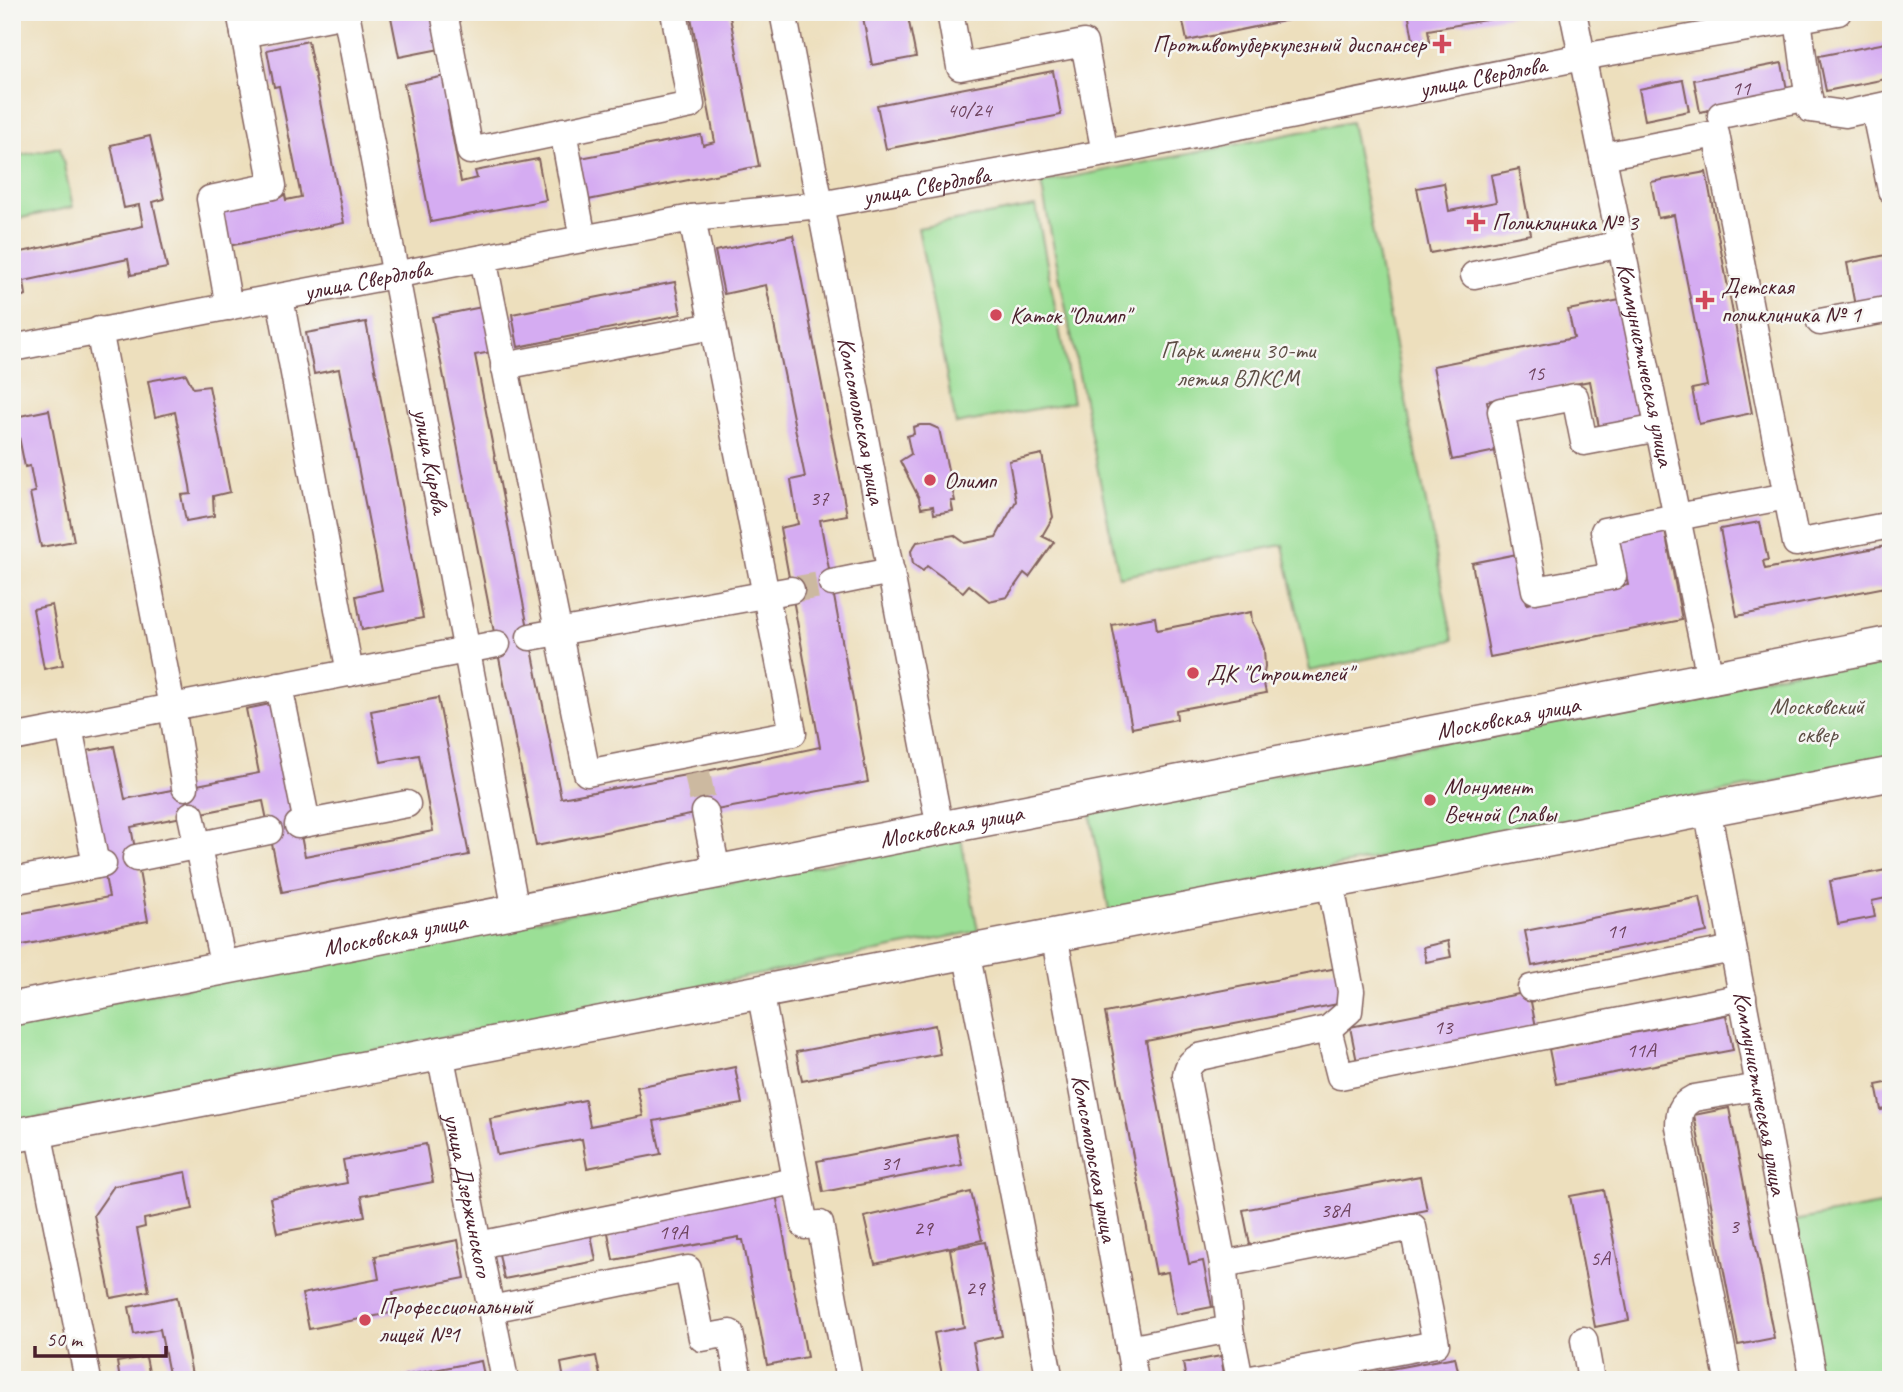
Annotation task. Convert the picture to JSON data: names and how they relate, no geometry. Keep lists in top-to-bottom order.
{
  "streets": {
    "main road": ["Московская улица"],
    "street": [
      "улица Свердлова",
      "Коммунистическая улица",
      "Комсомольская улица",
      "улица Кирова",
      "улица Дзержинского"
    ]
  },
  "crossings": [
    ["улица Свердлова", "Коммунистическая улица"],
    ["улица Свердлова", "Комсомольская улица"],
    ["улица Свердлова", "улица Кирова"],
    ["Коммунистическая улица", "Московская улица"],
    ["Комсомольская улица", "Московская улица"],
    ["улица Кирова", "Московская улица"]
  ],
  "parks": ["Парк имени 30-ти летия ВЛКСМ", "Московский сквер"],
  "places": {
    "health": ["Противотуберкулезный диспансер", "Поликлиника № 3", "Детская поликлиника № 1"],
    "other": [
      "Каток \"Олимп\"",
      "Олимп",
      "ДК \"Строителей\"",
      "Монумент Вечной Славы",
      "Профессиональный лицей №1"
    ]
  },
  "house_numbers": [
    "11",
    "40/24",
    "15",
    "37",
    "11",
    "13",
    "11А",
    "31",
    "38А",
    "3",
    "29",
    "19А",
    "5А",
    "29"
  ],
  "scale_bar": "50 m"
}
